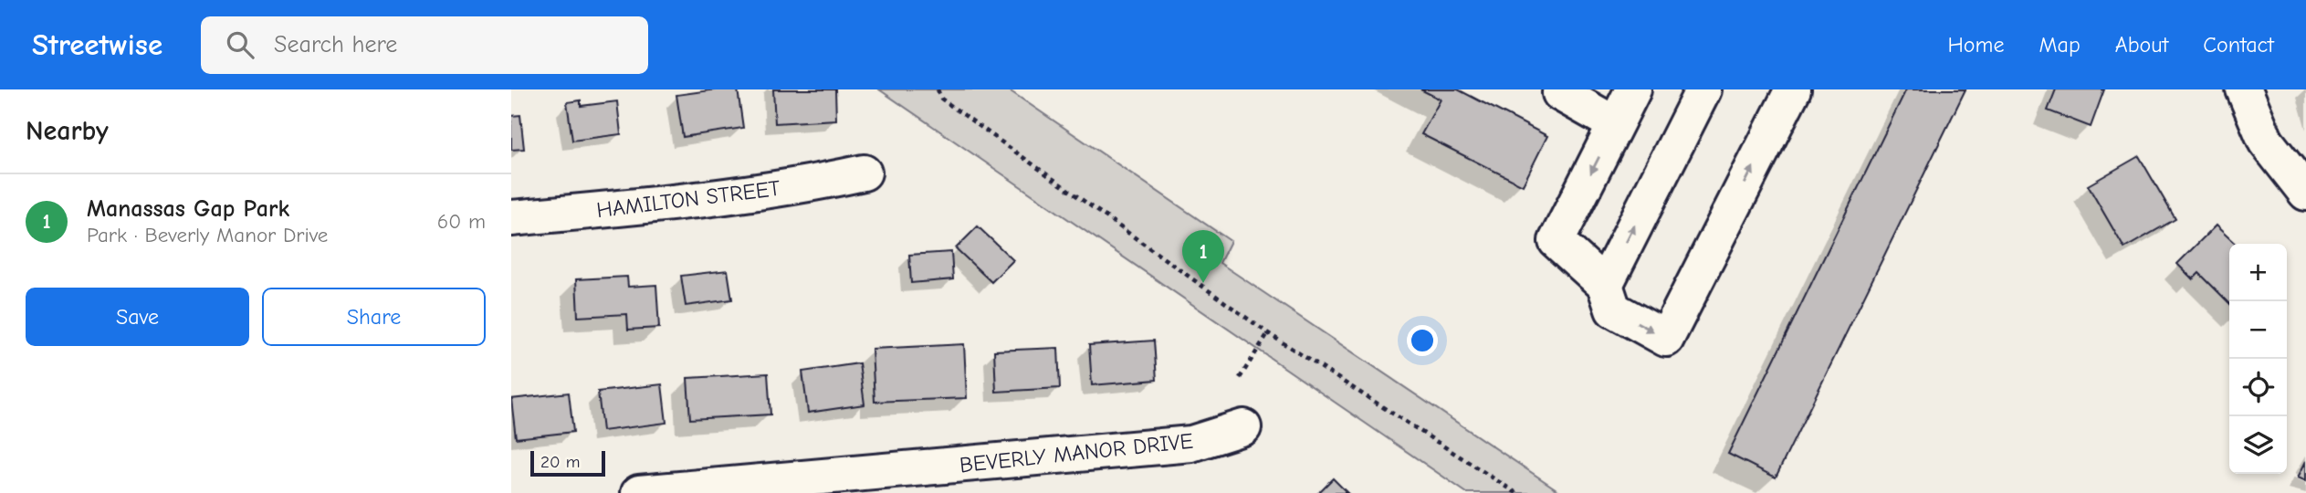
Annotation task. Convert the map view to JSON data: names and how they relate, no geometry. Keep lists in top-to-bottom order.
{
  "streets": {
    "street": ["HAMILTON STREET", "BEVERLY MANOR DRIVE"]
  },
  "scale_bar": "20 m",
  "page": {
    "header": "Streetwise",
    "search": "Search here",
    "nav": [
      "Home",
      "Map",
      "About",
      "Contact"
    ],
    "heading": "Nearby",
    "list": [
      {
        "mark": "1",
        "name": "Manassas Gap Park",
        "note": "Park · Beverly Manor Drive",
        "value": "60 m"
      }
    ],
    "pins": "1",
    "map_buttons": ["+", "−"],
    "buttons": ["Save", "Share"],
    "scale": "20 m"
  }
}
